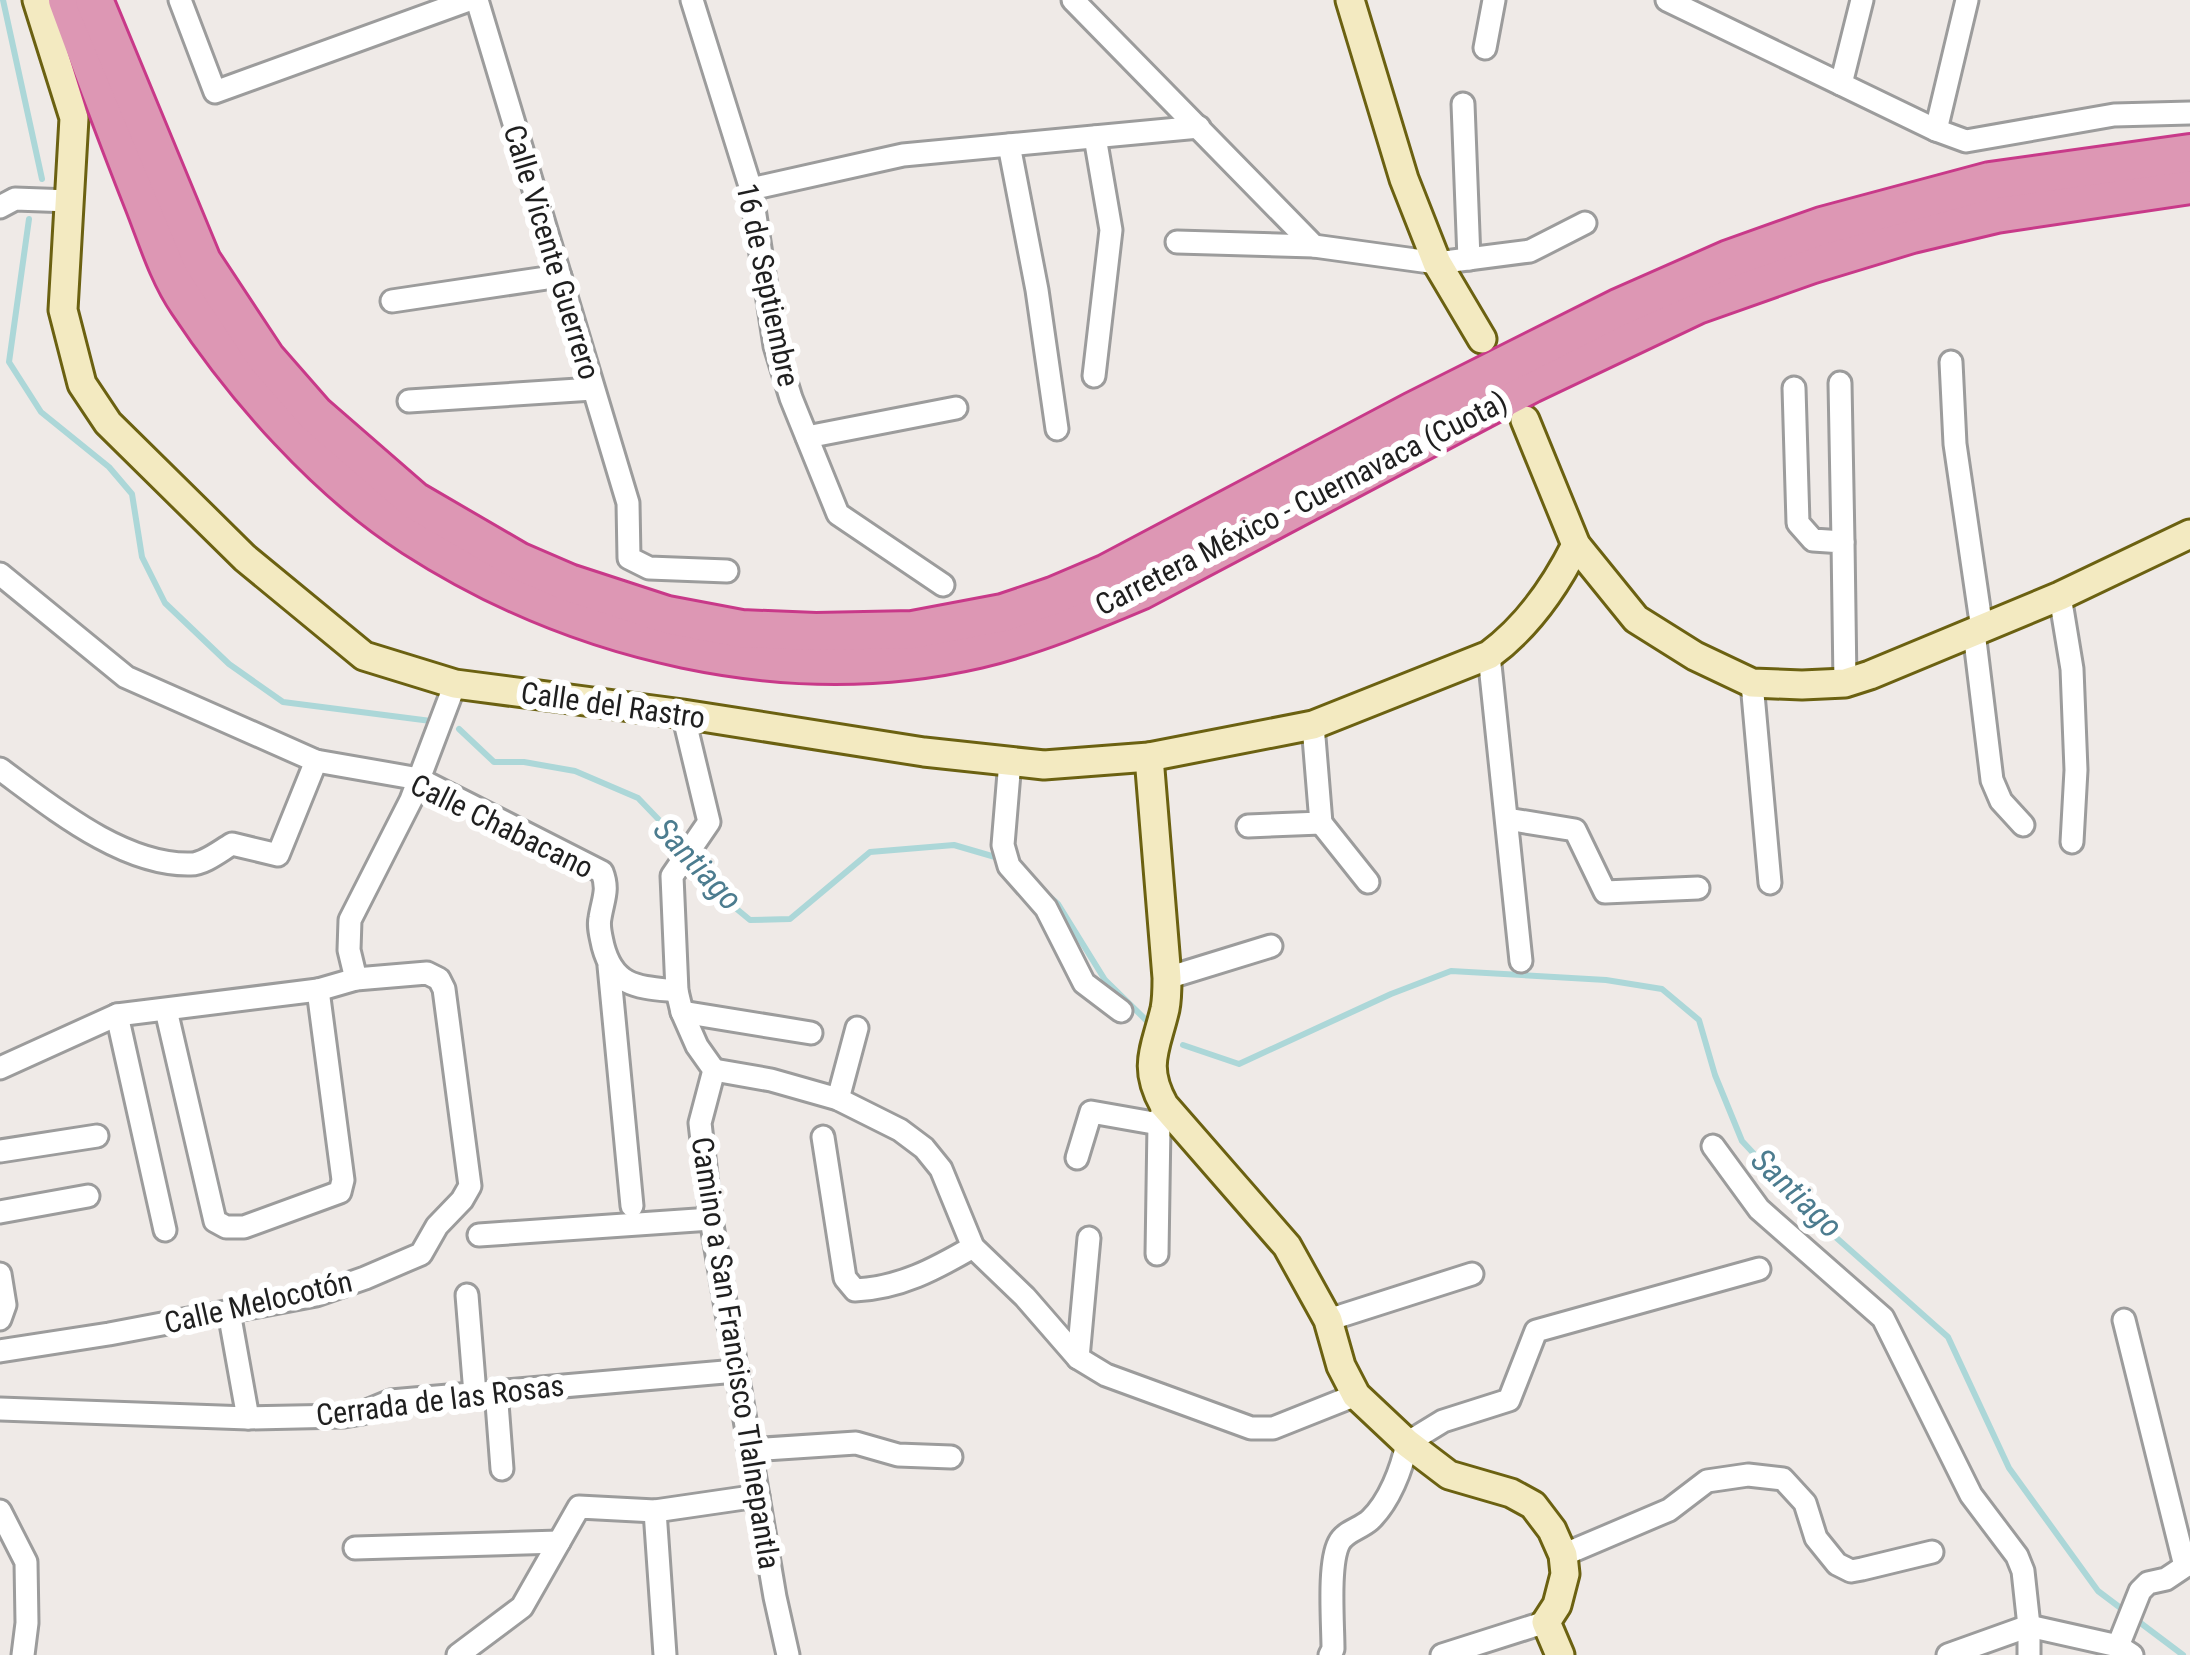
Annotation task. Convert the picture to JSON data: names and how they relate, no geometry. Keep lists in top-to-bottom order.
{
  "streets": {
    "highway": ["Carretera México - Cuernavaca (Cuota)"],
    "main road": ["Calle del Rastro"],
    "street": [
      "Calle Vicente Guerrero",
      "16 de Septiembre",
      "Calle Chabacano",
      "Calle Melocotón",
      "Camino a San Francisco Tlalnepantla",
      "Cerrada de las Rosas"
    ]
  },
  "crossings": [
    ["Camino a San Francisco Tlalnepantla", "Cerrada de las Rosas"]
  ],
  "water": ["Santiago"]
}
